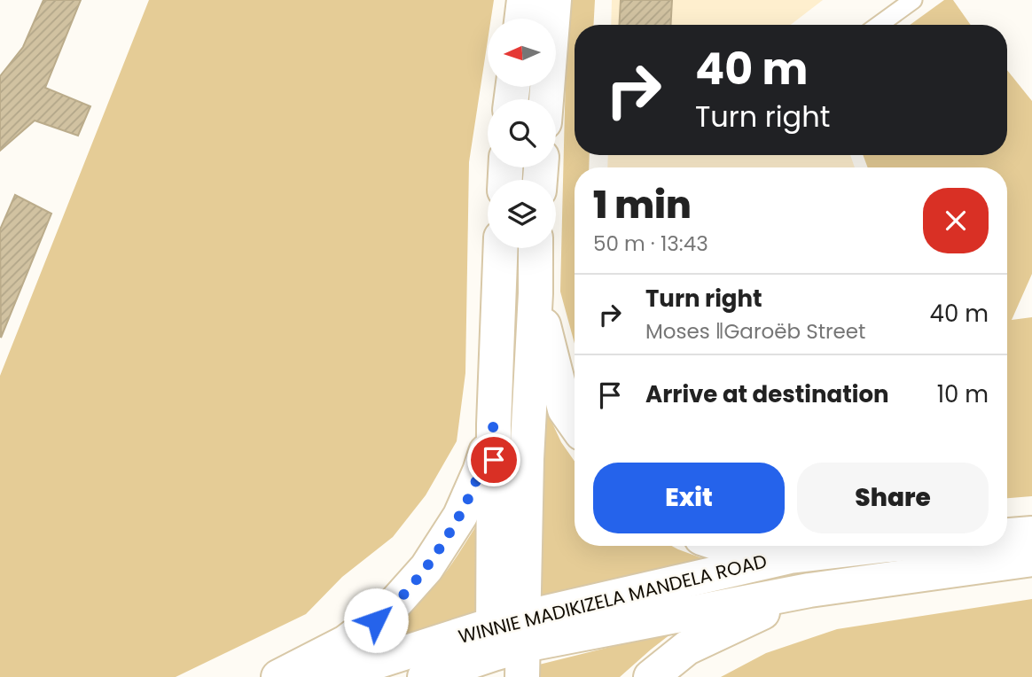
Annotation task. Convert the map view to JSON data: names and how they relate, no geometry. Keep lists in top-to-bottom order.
{
  "streets": {
    "main road": ["WINNIE MADIKIZELA MANDELA ROAD"]
  },
  "north": "left",
  "page": {
    "turn": ["40 m", "Turn right"],
    "heading": ["1 min", "50 m · 13:43"],
    "list": [
      {
        "name": "Turn right",
        "note": "Moses ǁGaroëb Street",
        "value": "40 m"
      },
      {
        "name": "Arrive at destination",
        "value": "10 m"
      }
    ],
    "buttons": ["Exit", "Share"]
  }
}
